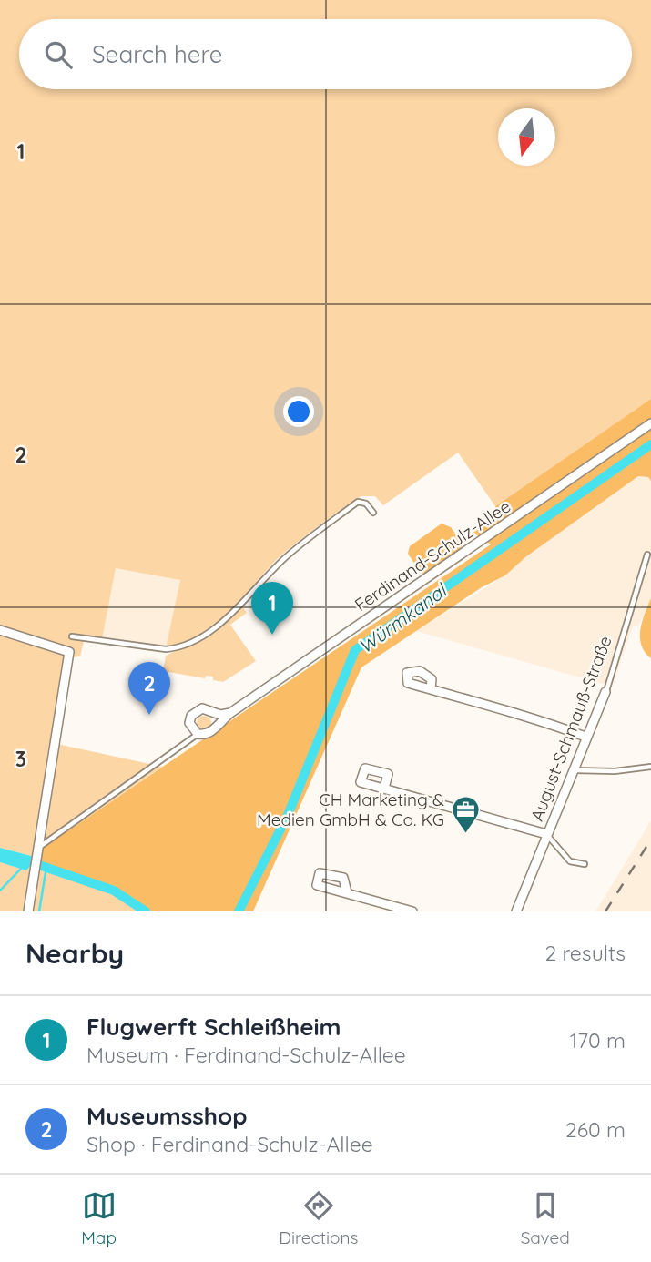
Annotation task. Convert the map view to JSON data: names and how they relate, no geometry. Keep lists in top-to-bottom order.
{
  "streets": {
    "street": ["Ferdinand-Schulz-Allee", "August-Schmauß-Straße"]
  },
  "water": ["Würmkanal"],
  "places": {
    "office": ["CH Marketing & Medien GmbH & Co. KG"]
  },
  "north": "bottom",
  "page": {
    "search": "Search here",
    "pins": ["1", "2"],
    "heading": ["Nearby", "2 results"],
    "list": [
      {
        "mark": "1",
        "name": "Flugwerft Schleißheim",
        "note": "Museum · Ferdinand-Schulz-Allee",
        "value": "170 m"
      },
      {
        "mark": "2",
        "name": "Museumsshop",
        "note": "Shop · Ferdinand-Schulz-Allee",
        "value": "260 m"
      }
    ],
    "nav": ["Map", "Directions", "Saved"]
  },
  "grid": {
    "rows": ["1", "2", "3"]
  }
}
